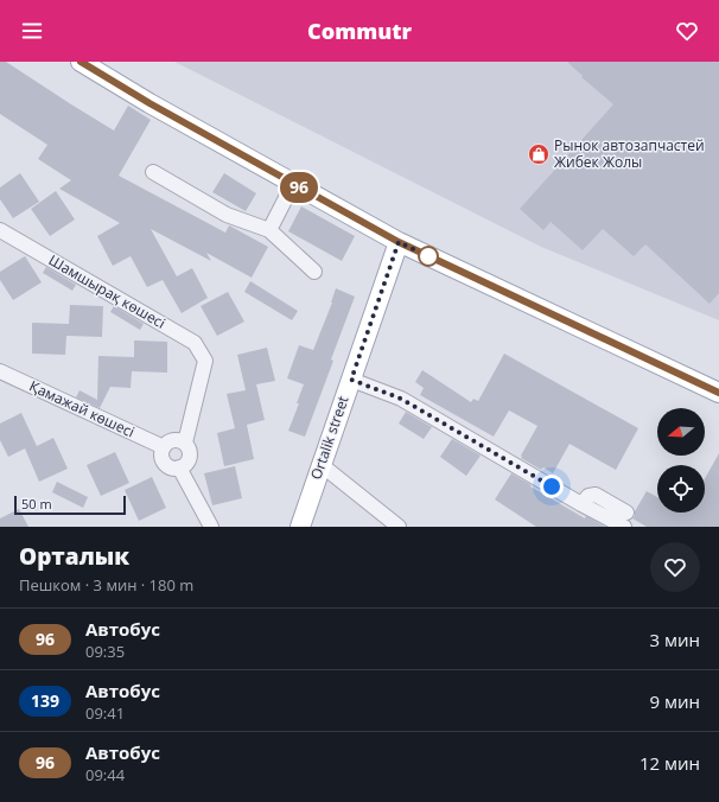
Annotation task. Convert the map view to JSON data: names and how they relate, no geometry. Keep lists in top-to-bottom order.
{
  "streets": {
    "main road": ["Ortalik street"],
    "street": ["Шамшырақ көшесі", "Қамажай көшесі"]
  },
  "crossings": [
    ["Шамшырақ көшесі", "Қамажай көшесі"]
  ],
  "places": {
    "shop": ["Рынок автозапчастей Жибек Жолы"]
  },
  "lines": ["bus line 96"],
  "scale_bar": "50 m",
  "north": "left",
  "page": {
    "header": "Commutr",
    "on_map": "96",
    "scale": "50 m",
    "heading": ["Орталык", "Пешком · 3 мин · 180 m"],
    "list": [
      {
        "mark": "96",
        "name": "Автобус",
        "note": "09:35",
        "value": "3 мин"
      },
      {
        "mark": "139",
        "name": "Автобус",
        "note": "09:41",
        "value": "9 мин"
      },
      {
        "mark": "96",
        "name": "Автобус",
        "note": "09:44",
        "value": "12 мин"
      }
    ]
  }
}
